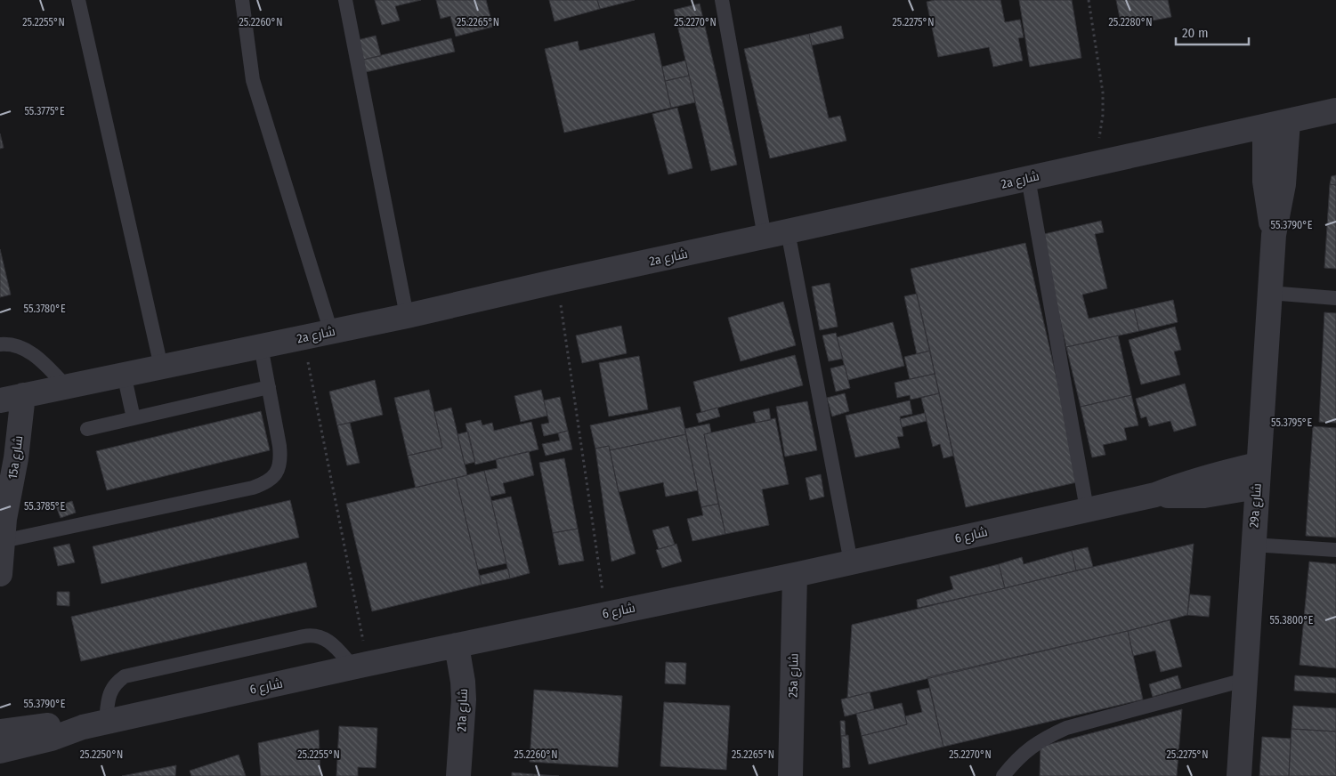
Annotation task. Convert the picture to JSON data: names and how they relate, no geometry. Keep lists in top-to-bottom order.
{
  "streets": {
    "street": [
      "2a شارع",
      "15a شارع",
      "29a شارع",
      "شارع 6",
      "25a شارع",
      "21a شارع"
    ]
  },
  "crossings": [
    ["2a شارع", "15a شارع"],
    ["2a شارع", "29a شارع"],
    ["29a شارع", "شارع 6"],
    ["شارع 6", "25a شارع"],
    ["شارع 6", "21a شارع"]
  ],
  "scale_bar": "20 m",
  "coordinates": [
    "25.2255°N",
    "25.2260°N",
    "25.2265°N",
    "25.2270°N",
    "25.2275°N",
    "25.2280°N",
    "55.3775°E",
    "55.3790°E",
    "55.3780°E",
    "55.3795°E",
    "55.3785°E",
    "55.3800°E",
    "25.2250°N"
  ]
}
